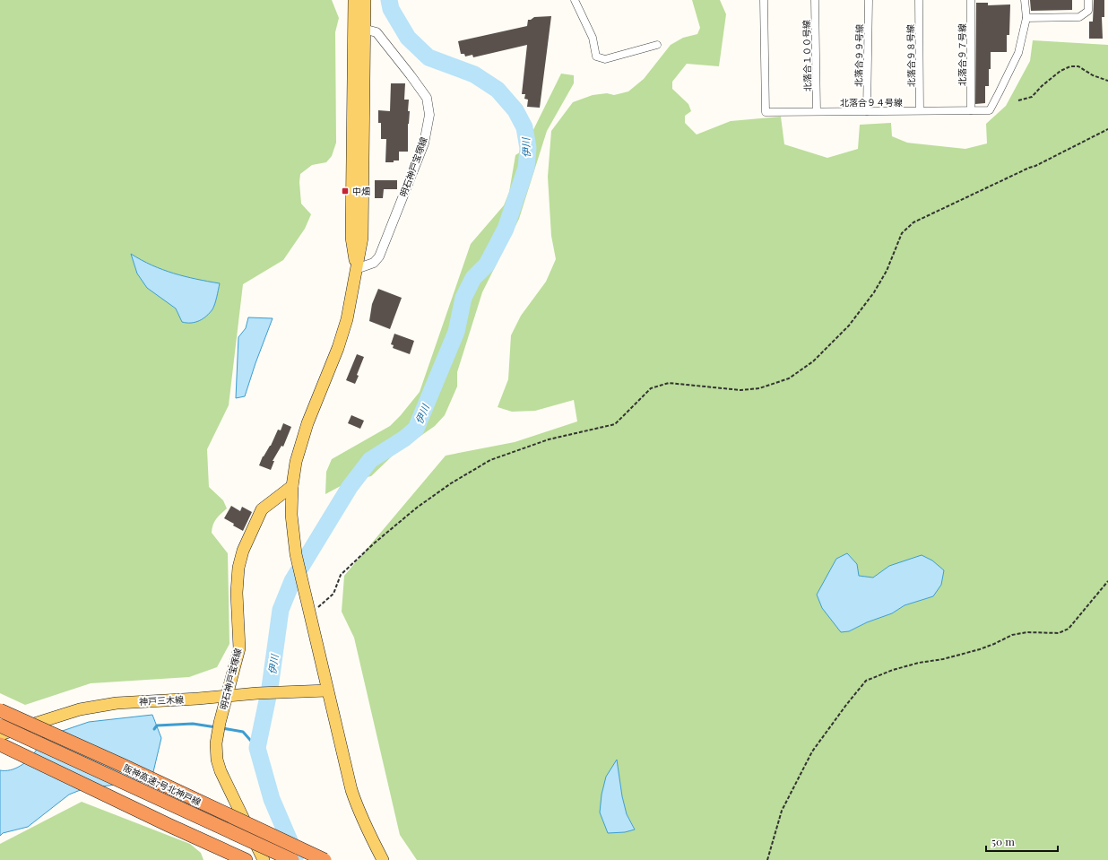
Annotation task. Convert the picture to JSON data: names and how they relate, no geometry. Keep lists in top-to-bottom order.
{
  "streets": {
    "highway": ["阪神高速7号北神戸線"],
    "main road": ["明石神戸宝塚線", "神戸三木線"],
    "street": [
      "北落合９７号線",
      "北落合１００号線",
      "北落合９９号線",
      "北落合９８号線",
      "北落合９４号線"
    ]
  },
  "crossings": [
    ["北落合９７号線", "北落合９４号線"],
    ["北落合１００号線", "北落合９４号線"],
    ["北落合９９号線", "北落合９４号線"],
    ["北落合９８号線", "北落合９４号線"],
    ["明石神戸宝塚線", "神戸三木線"]
  ],
  "water": ["伊川"],
  "places": {
    "transit": ["中畑"]
  },
  "scale_bar": "50 m"
}
